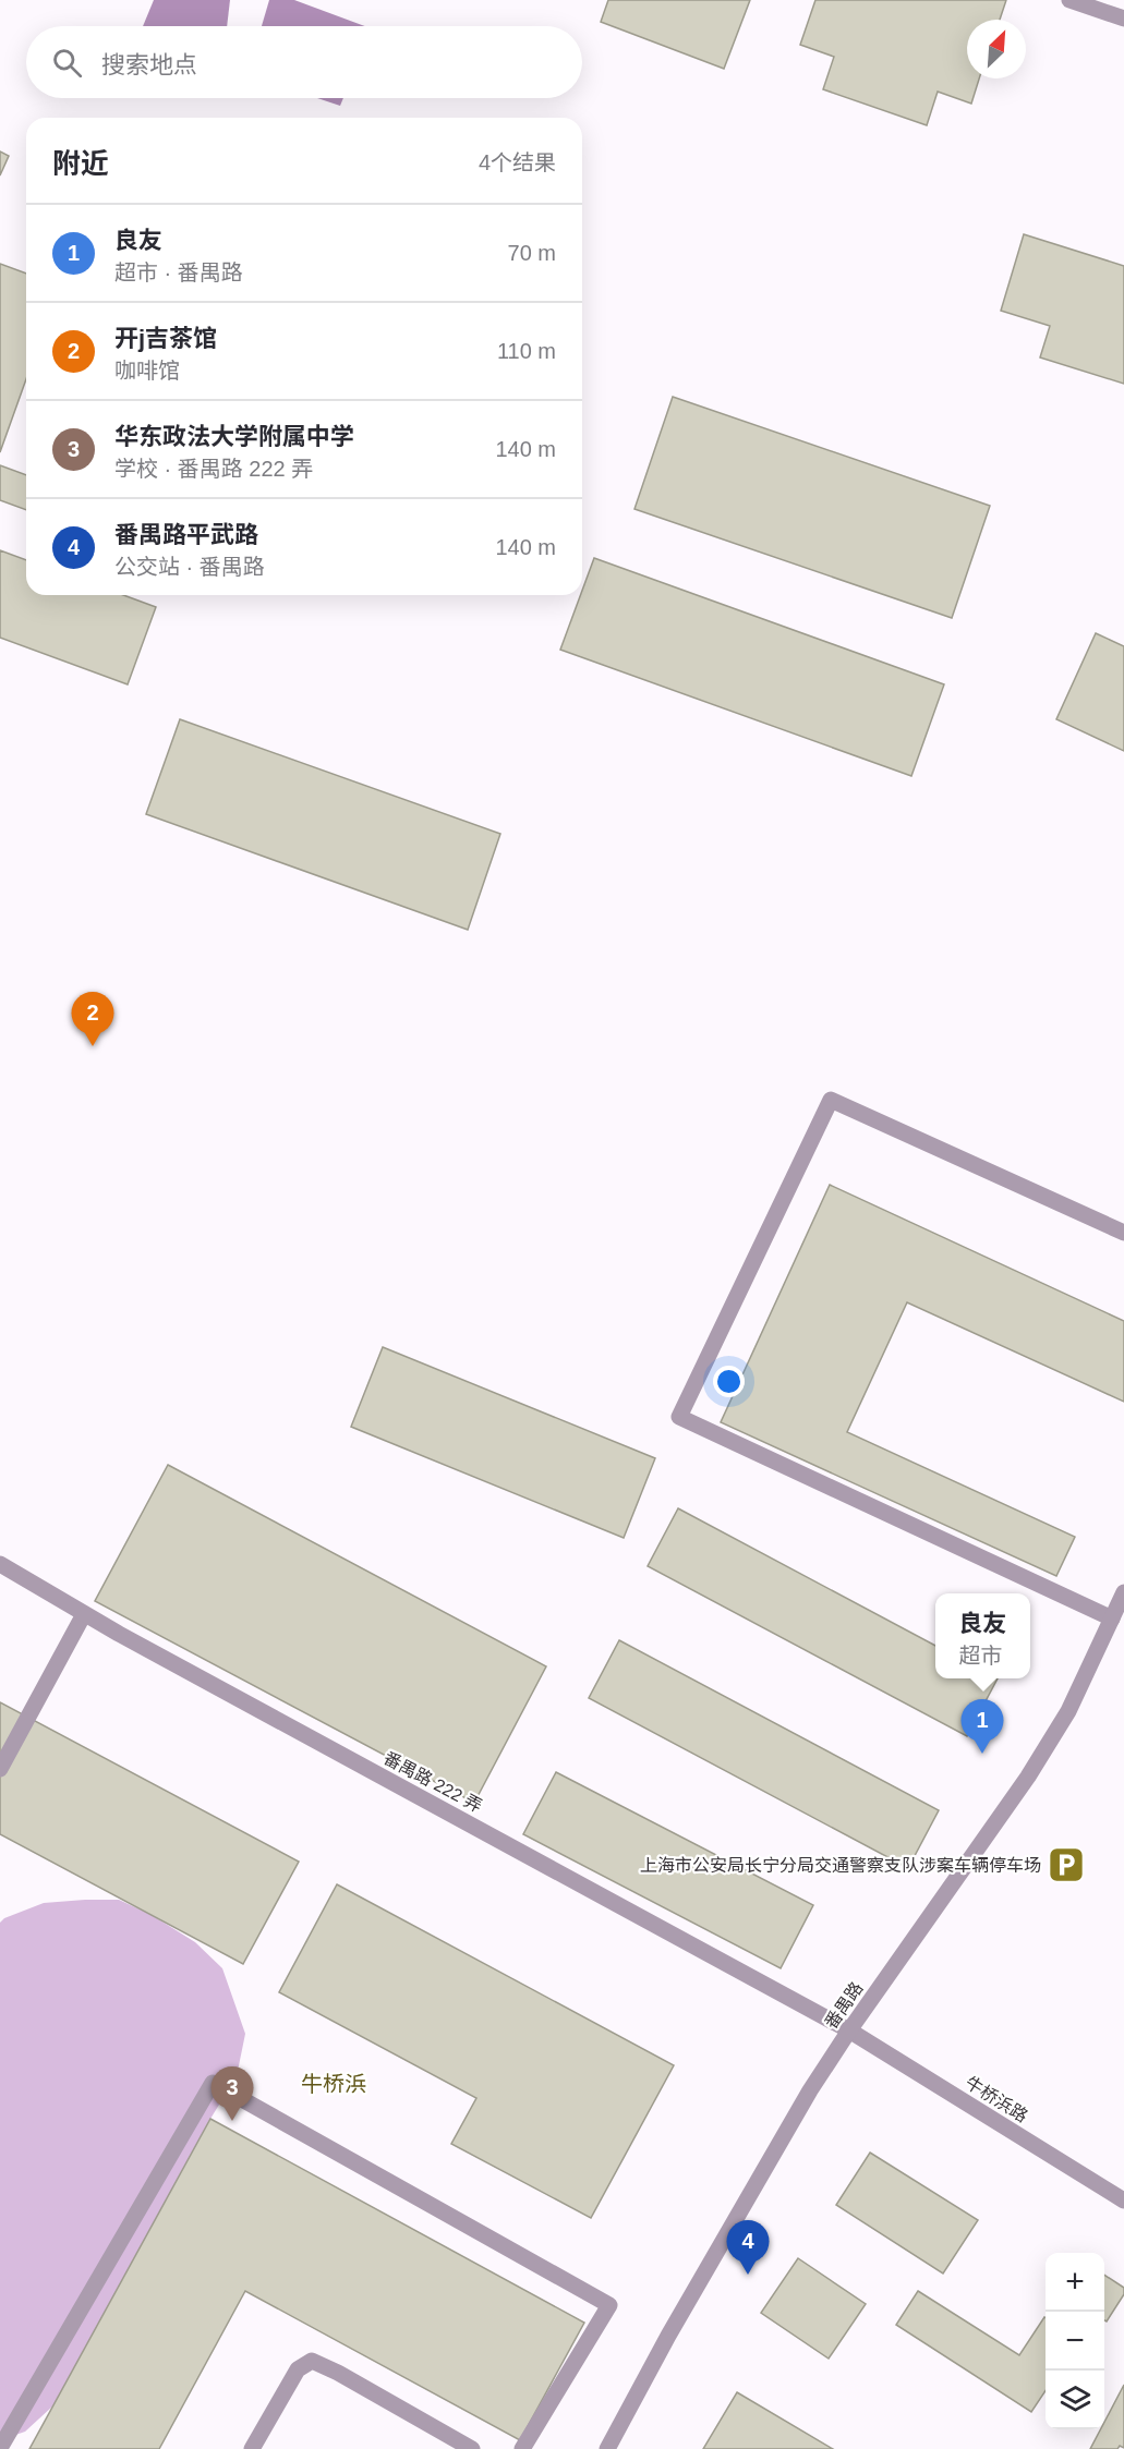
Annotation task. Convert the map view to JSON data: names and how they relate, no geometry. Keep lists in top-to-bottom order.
{
  "streets": {
    "street": ["番禺路 222 弄", "番禺路", "牛桥浜路"]
  },
  "crossings": [
    ["番禺路 222 弄", "番禺路"],
    ["番禺路 222 弄", "牛桥浜路"],
    ["番禺路", "牛桥浜路"]
  ],
  "districts": ["牛桥浜"],
  "places": {
    "parking": ["上海市公安局长宁分局交通警察支队涉案车辆停车场"]
  },
  "north": "top right",
  "page": {
    "search": "搜索地点",
    "heading": ["附近", "4个结果"],
    "list": [
      {
        "mark": "1",
        "name": "良友",
        "note": "超市 · 番禺路",
        "value": "70 m"
      },
      {
        "mark": "2",
        "name": "开j吉茶馆",
        "note": "咖啡馆",
        "value": "110 m"
      },
      {
        "mark": "3",
        "name": "华东政法大学附属中学",
        "note": "学校 · 番禺路 222 弄",
        "value": "140 m"
      },
      {
        "mark": "4",
        "name": "番禺路平武路",
        "note": "公交站 · 番禺路",
        "value": "140 m"
      }
    ],
    "pins": [
      "2",
      "1",
      "3",
      "4"
    ],
    "popup": ["良友", "超市"],
    "map_buttons": ["+", "−"]
  }
}
